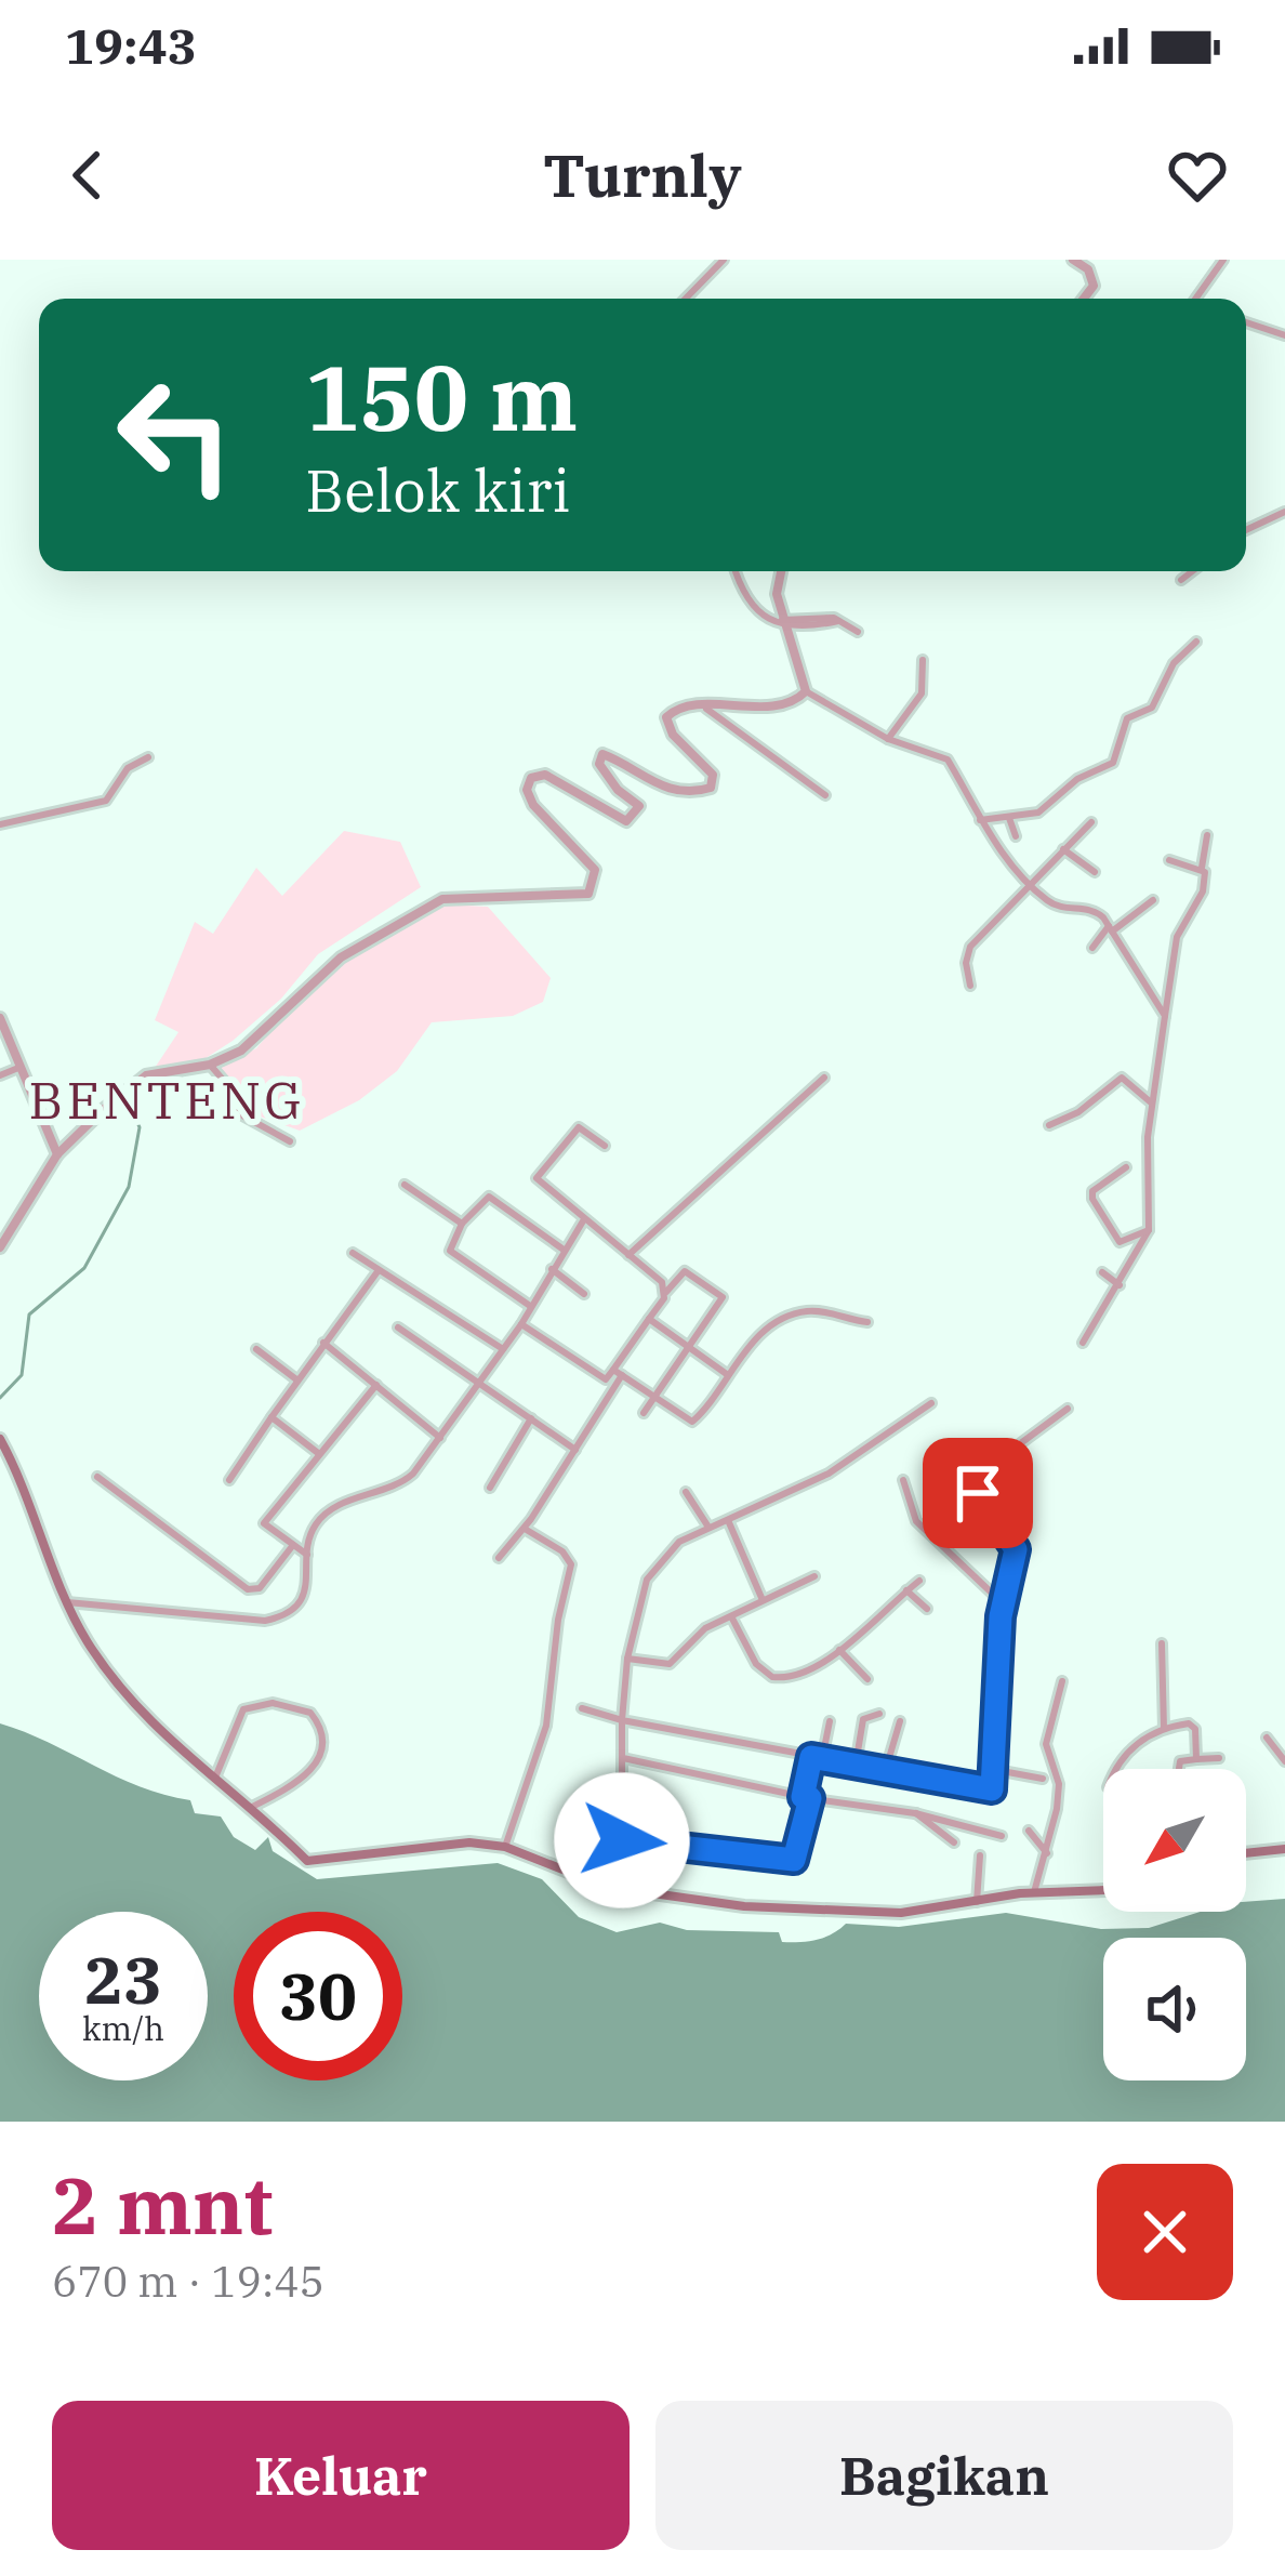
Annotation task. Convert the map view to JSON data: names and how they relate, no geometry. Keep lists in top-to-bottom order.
{
  "districts": ["BENTENG"],
  "north": "bottom left",
  "page": {
    "status": "19:43",
    "header": "Turnly",
    "turn": ["150 m", "Belok kiri"],
    "speed": "23 km/h",
    "limit": "30",
    "heading": ["2 mnt", "670 m · 19:45"],
    "buttons": ["Keluar", "Bagikan"]
  }
}
